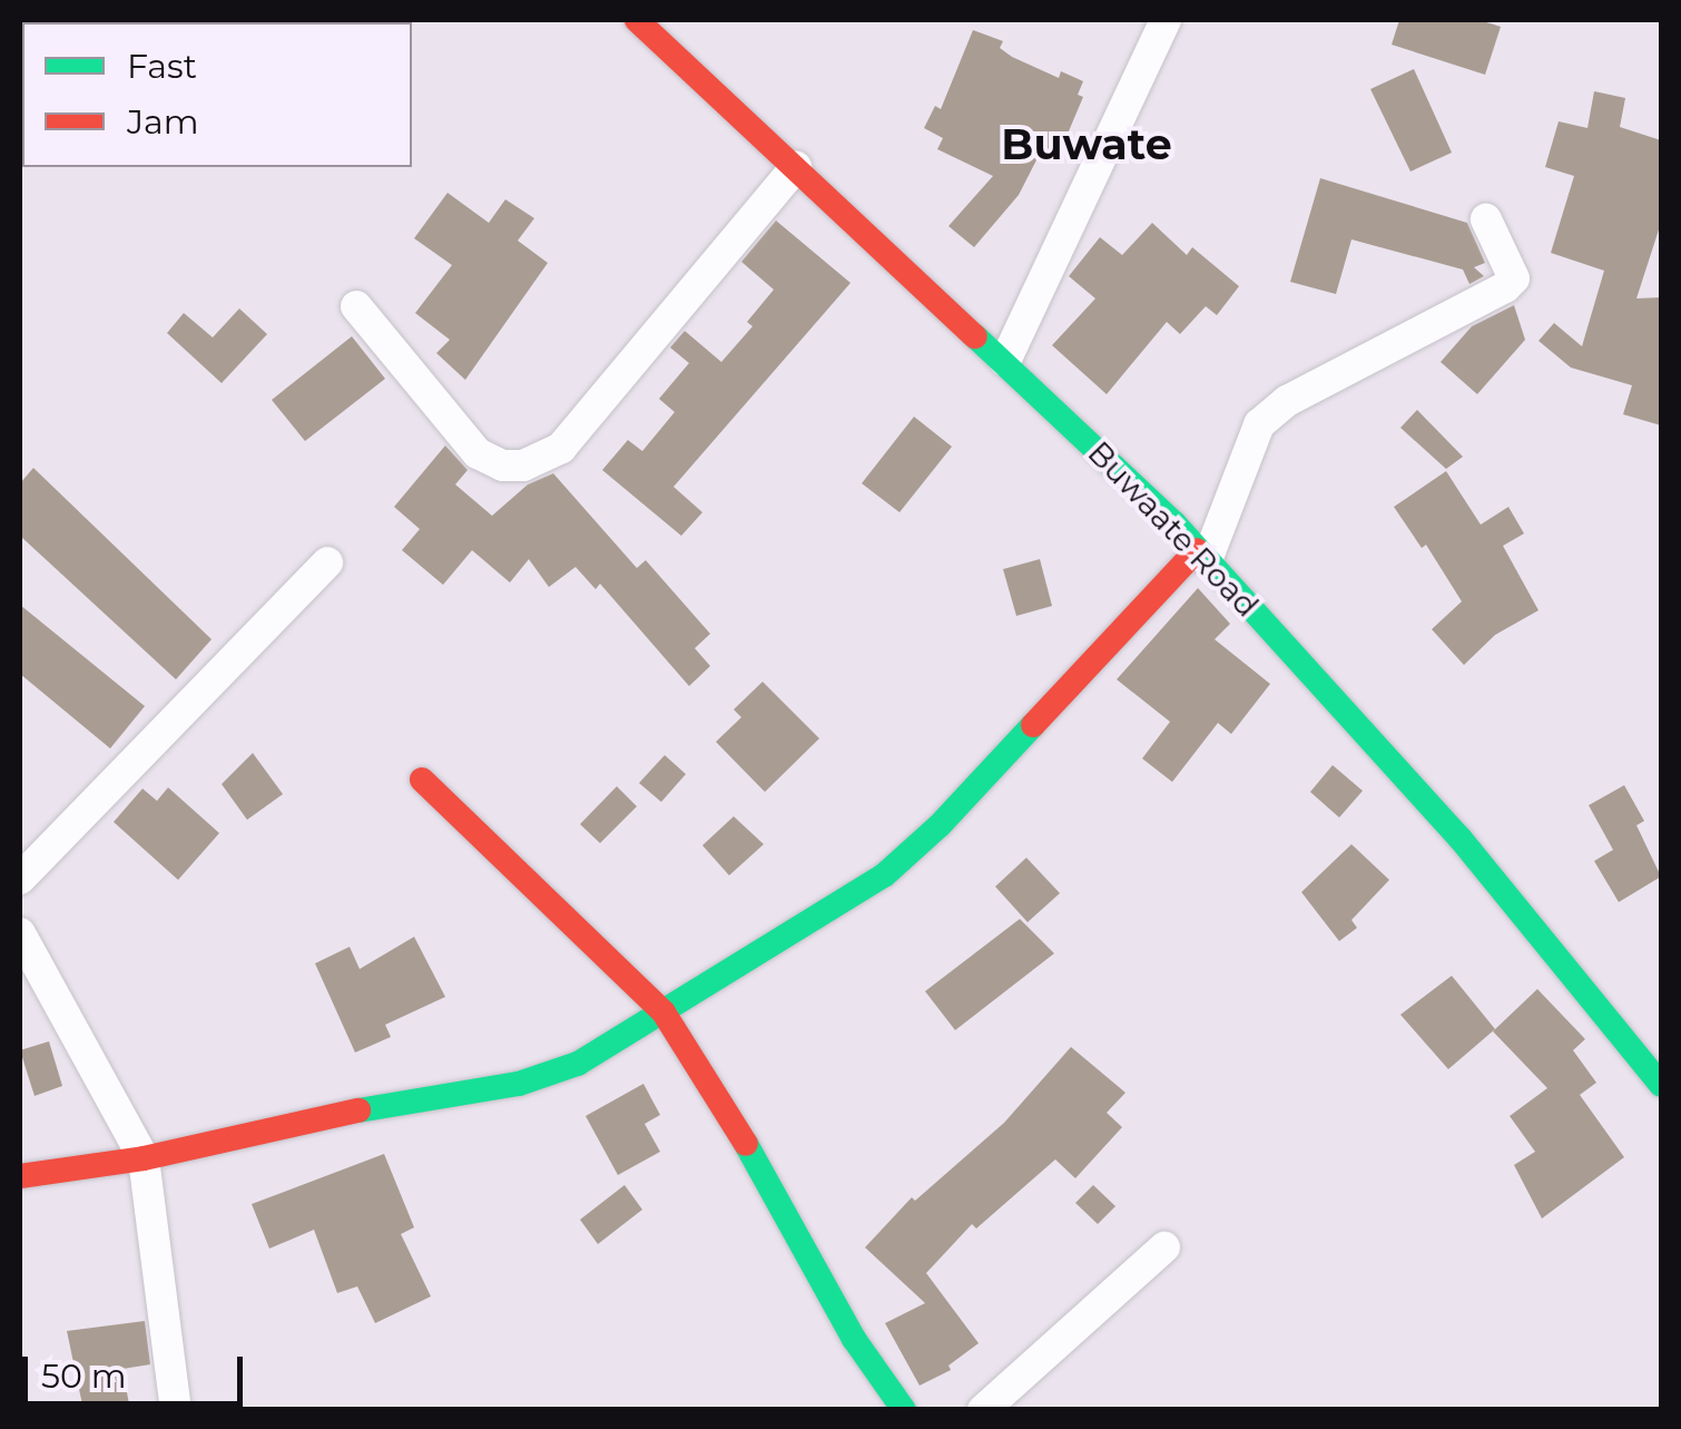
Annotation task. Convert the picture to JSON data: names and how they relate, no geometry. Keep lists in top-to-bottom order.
{
  "streets": {
    "street": ["Buwaate Road"]
  },
  "districts": ["Buwate"],
  "legend": ["Fast", "Jam"],
  "scale_bar": "50 m"
}
